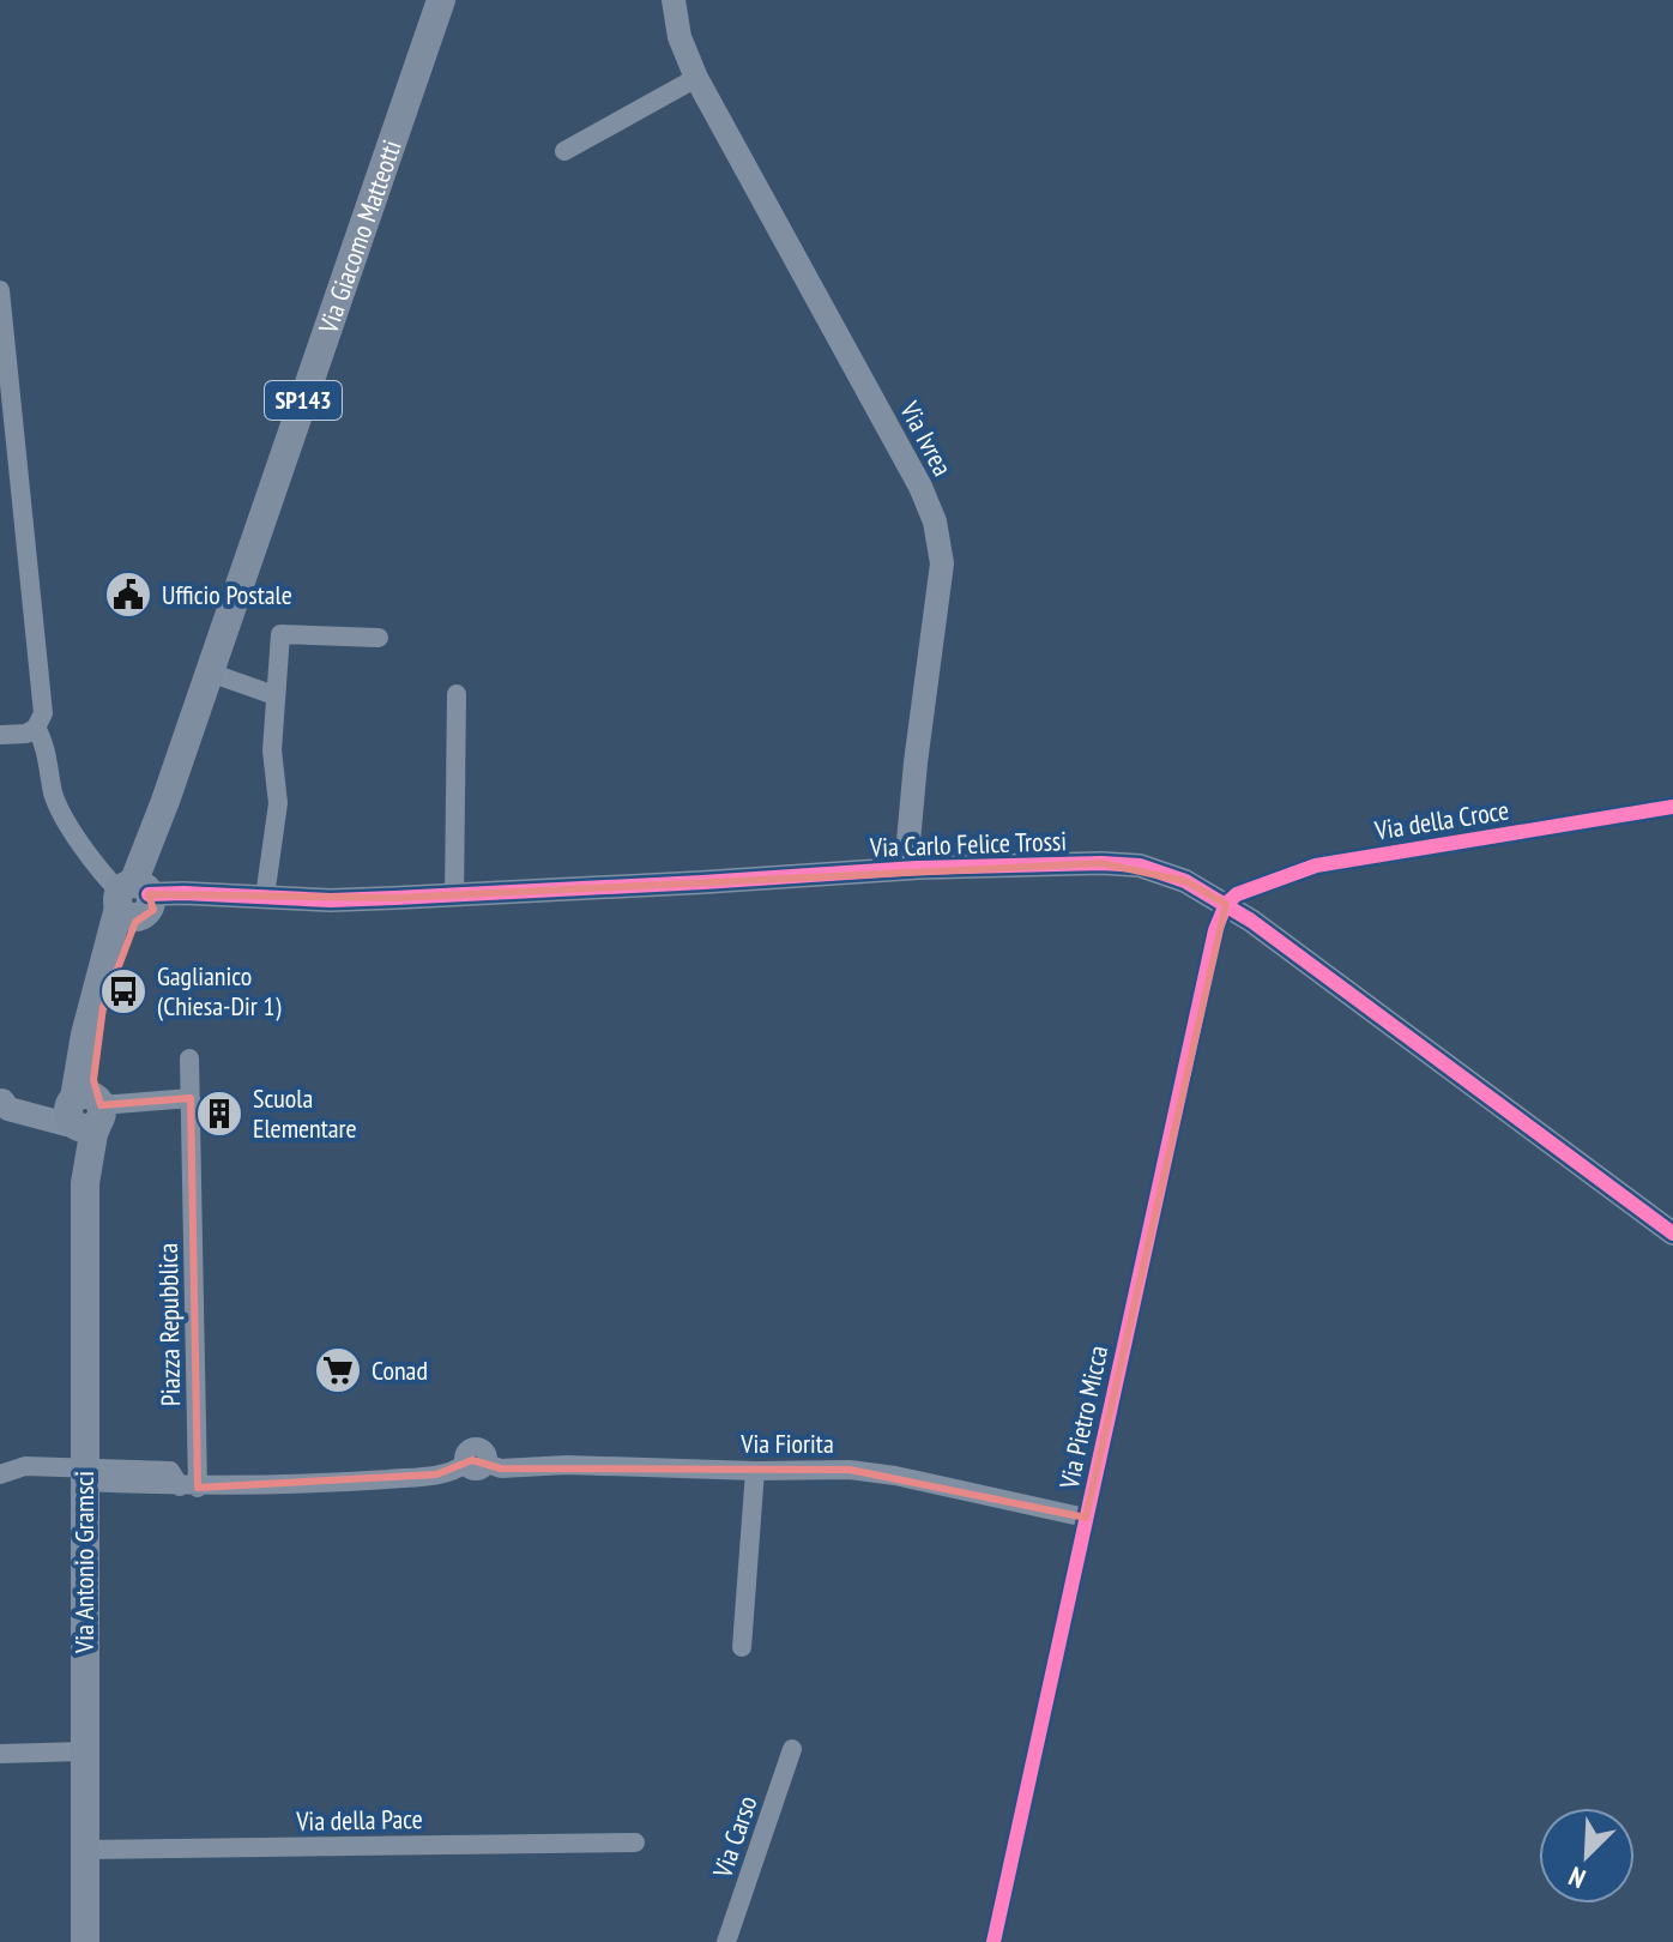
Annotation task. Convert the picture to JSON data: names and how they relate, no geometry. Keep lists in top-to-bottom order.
{
  "streets": {
    "main road": ["Via Giacomo Matteotti", "SP143", "Via Antonio Gramsci"],
    "street": [
      "Via Ivrea",
      "Via della Croce",
      "Via Carlo Felice Trossi",
      "Piazza Repubblica",
      "Via Pietro Micca",
      "Via Fiorita",
      "Via della Pace",
      "Via Carso"
    ]
  },
  "crossings": [
    ["Via Giacomo Matteotti", "Via Carlo Felice Trossi"],
    ["Via Giacomo Matteotti", "Via Antonio Gramsci"],
    ["Via Ivrea", "Via Carlo Felice Trossi"],
    ["Via della Croce", "Via Carlo Felice Trossi"],
    ["Via della Croce", "Via Pietro Micca"],
    ["Via Carlo Felice Trossi", "Via Pietro Micca"],
    ["Via Carlo Felice Trossi", "Via Antonio Gramsci"],
    ["Piazza Repubblica", "Via Fiorita"],
    ["Via Pietro Micca", "Via Fiorita"],
    ["Via Fiorita", "Via Antonio Gramsci"],
    ["Via Antonio Gramsci", "Via della Pace"]
  ],
  "places": {
    "public building": ["Ufficio Postale"],
    "bus stop": ["Gaglianico (Chiesa-Dir 1)"],
    "building": ["Scuola Elementare"],
    "supermarket": ["Conad"]
  },
  "north": "bottom left"
}
